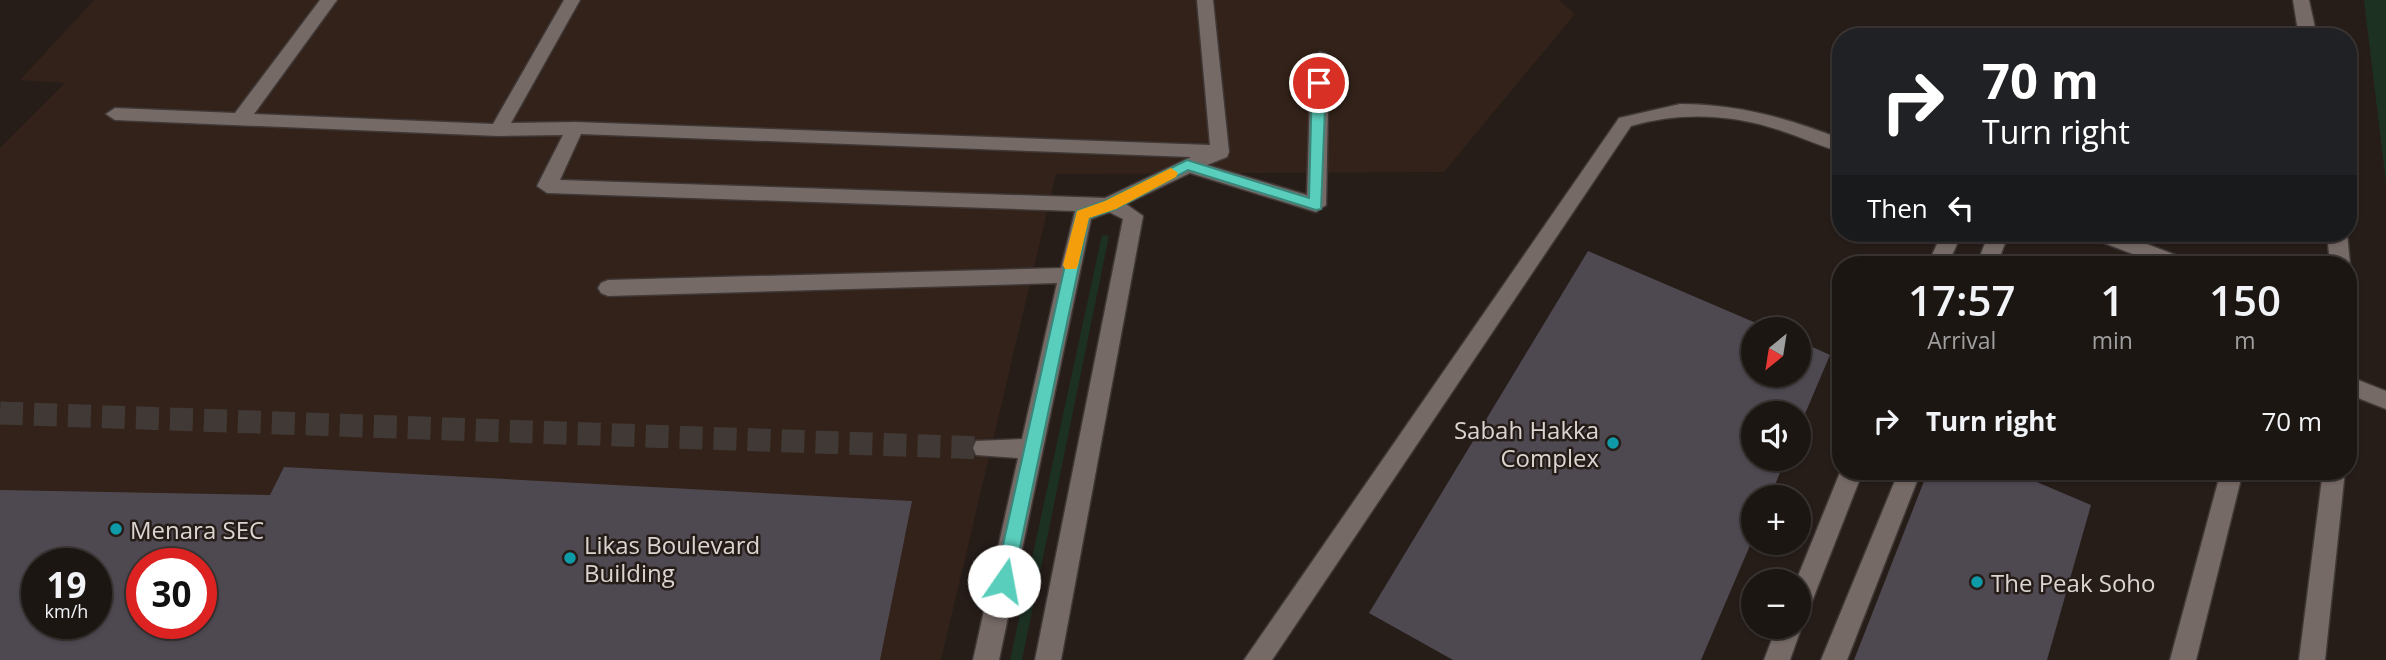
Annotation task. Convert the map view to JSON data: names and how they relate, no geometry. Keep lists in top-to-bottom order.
{
  "places": [
    "Sabah Hakka Complex",
    "Menara SEC",
    "Likas Boulevard Building",
    "The Peak Soho"
  ],
  "north": "bottom left",
  "page": {
    "turn": ["70 m", "Turn right"],
    "then": "Then",
    "eta": [
      "17:57",
      "Arrival",
      "1",
      "min",
      "150",
      "m"
    ],
    "map_buttons": ["+", "−"],
    "list": [
      {
        "name": "Turn right",
        "value": "70 m"
      }
    ],
    "speed": "19 km/h",
    "limit": "30"
  }
}
